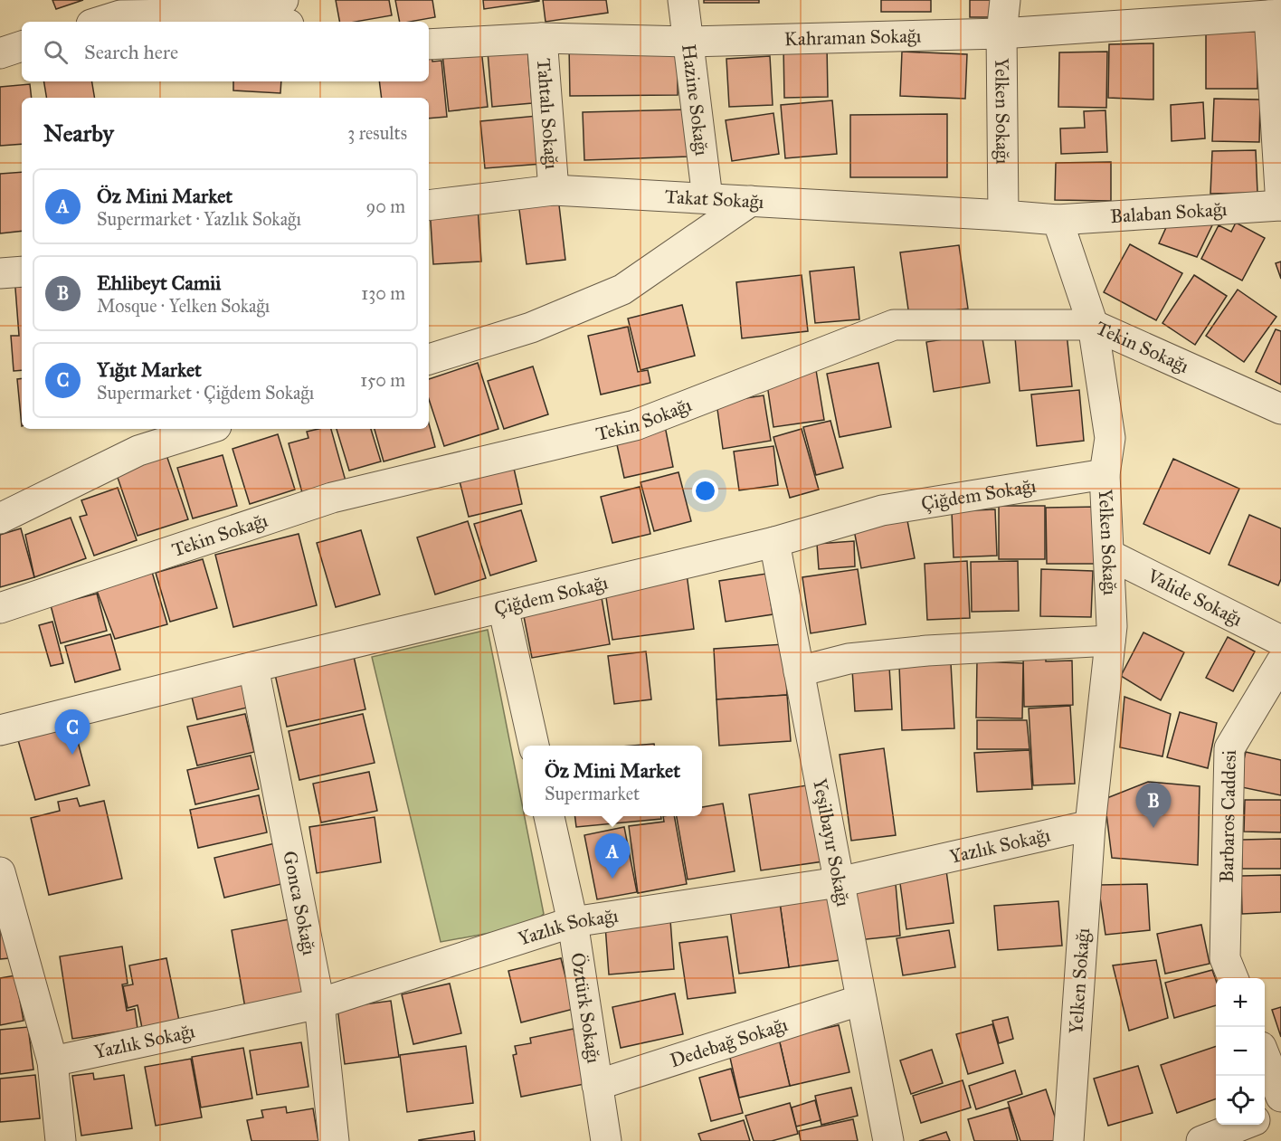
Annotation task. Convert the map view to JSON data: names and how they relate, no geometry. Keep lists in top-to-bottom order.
{
  "streets": {
    "street": [
      "Kahraman Sokağı",
      "Hazine Sokağı",
      "Yelken Sokağı",
      "Tahtalı Sokağı",
      "Takat Sokağı",
      "Balaban Sokağı",
      "Tekin Sokağı",
      "Çiğdem Sokağı",
      "Valide Sokağı",
      "Barbaros Caddesi",
      "Yeşilbayır Sokağı",
      "Yazlık Sokağı",
      "Gonca Sokağı",
      "Öztürk Sokağı",
      "Dedebağ Sokağı"
    ]
  },
  "crossings": [
    ["Kahraman Sokağı", "Hazine Sokağı"],
    ["Kahraman Sokağı", "Yelken Sokağı"],
    ["Kahraman Sokağı", "Tahtalı Sokağı"],
    ["Hazine Sokağı", "Takat Sokağı"],
    ["Yelken Sokağı", "Takat Sokağı"],
    ["Yelken Sokağı", "Balaban Sokağı"],
    ["Yelken Sokağı", "Tekin Sokağı"],
    ["Yelken Sokağı", "Çiğdem Sokağı"],
    ["Yelken Sokağı", "Valide Sokağı"],
    ["Yelken Sokağı", "Yazlık Sokağı"],
    ["Tahtalı Sokağı", "Takat Sokağı"],
    ["Çiğdem Sokağı", "Yeşilbayır Sokağı"],
    ["Çiğdem Sokağı", "Gonca Sokağı"],
    ["Yeşilbayır Sokağı", "Yazlık Sokağı"],
    ["Yeşilbayır Sokağı", "Dedebağ Sokağı"],
    ["Yazlık Sokağı", "Gonca Sokağı"],
    ["Yazlık Sokağı", "Öztürk Sokağı"],
    ["Öztürk Sokağı", "Dedebağ Sokağı"]
  ],
  "page": {
    "search": "Search here",
    "heading": ["Nearby", "3 results"],
    "list": [
      {
        "mark": "A",
        "name": "Öz Mini Market",
        "note": "Supermarket · Yazlık Sokağı",
        "value": "90 m"
      },
      {
        "mark": "B",
        "name": "Ehlibeyt Camii",
        "note": "Mosque · Yelken Sokağı",
        "value": "130 m"
      },
      {
        "mark": "C",
        "name": "Yığıt Market",
        "note": "Supermarket · Çiğdem Sokağı",
        "value": "150 m"
      }
    ],
    "pins": ["C", "B", "A"],
    "popup": ["Öz Mini Market", "Supermarket"],
    "map_buttons": ["+", "−"]
  }
}
